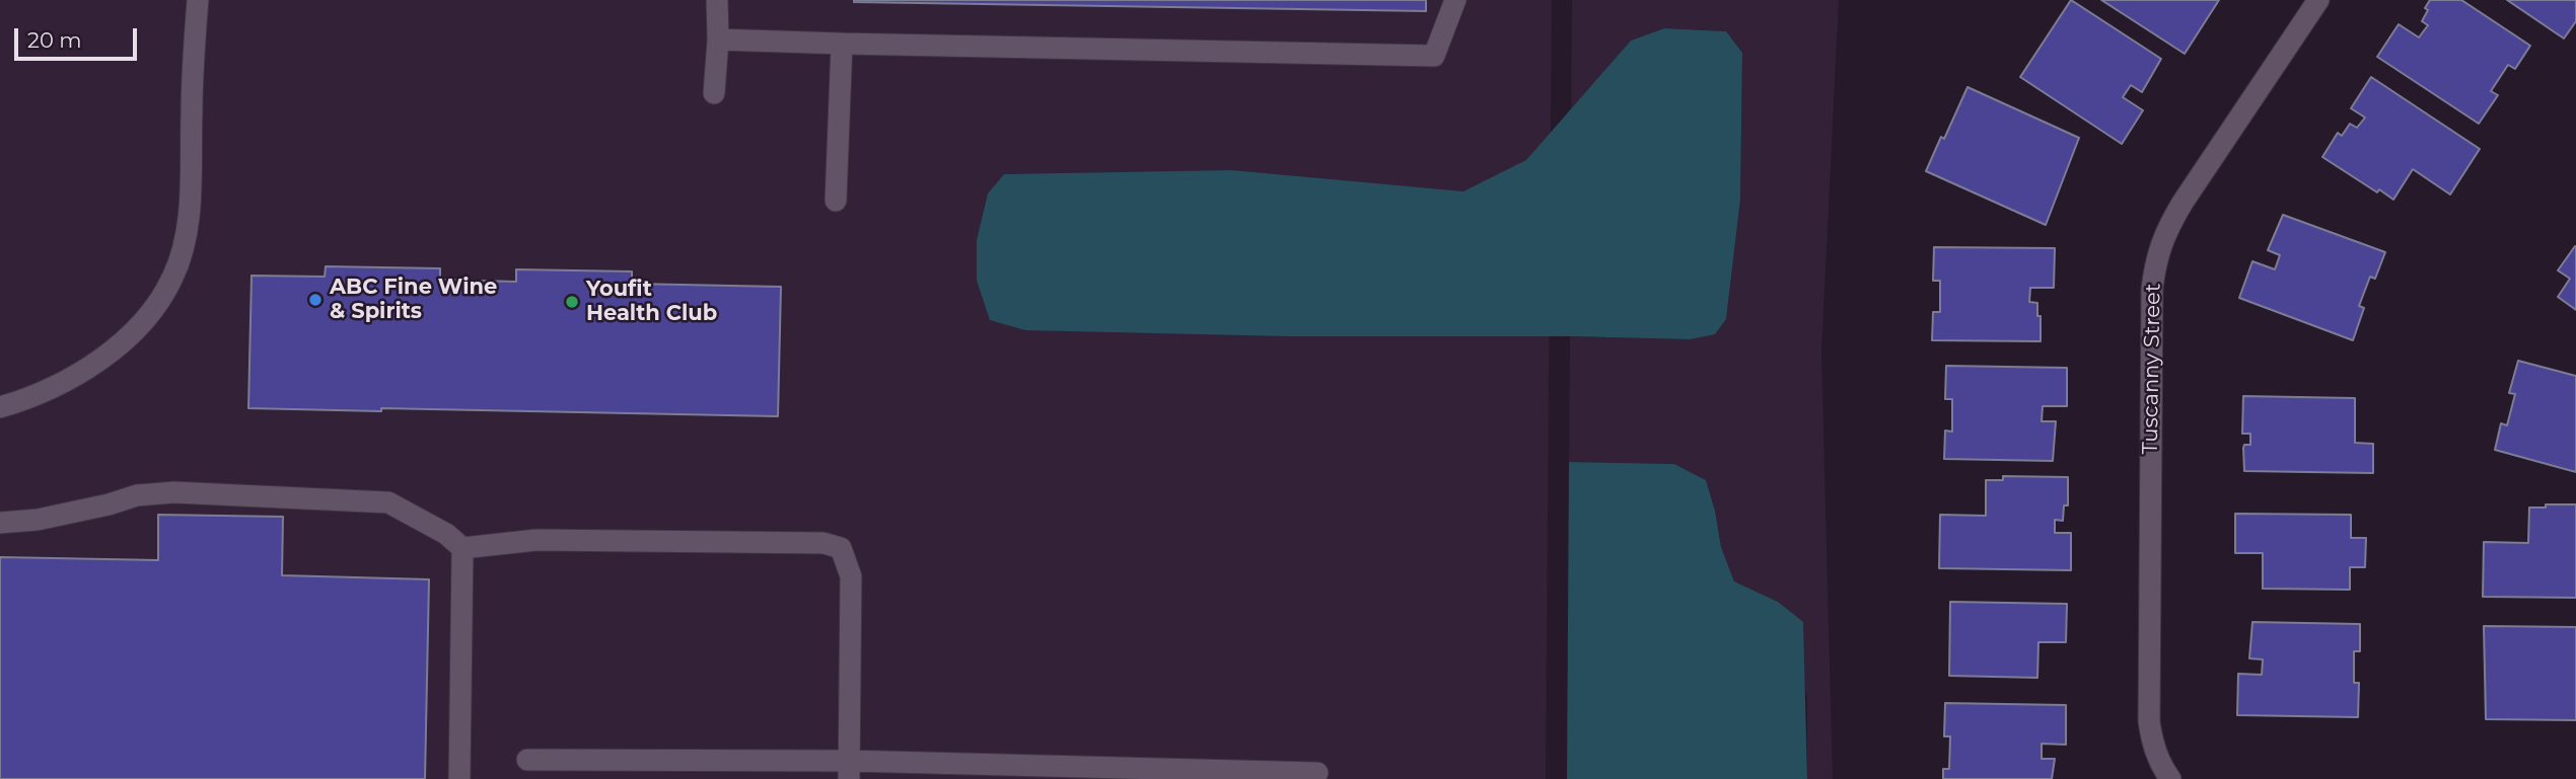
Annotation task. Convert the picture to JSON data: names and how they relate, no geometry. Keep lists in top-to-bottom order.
{
  "streets": {
    "street": ["Tuscanny Street"]
  },
  "places": ["ABC Fine Wine & Spirits", "Youfit Health Club"],
  "scale_bar": "20 m"
}
